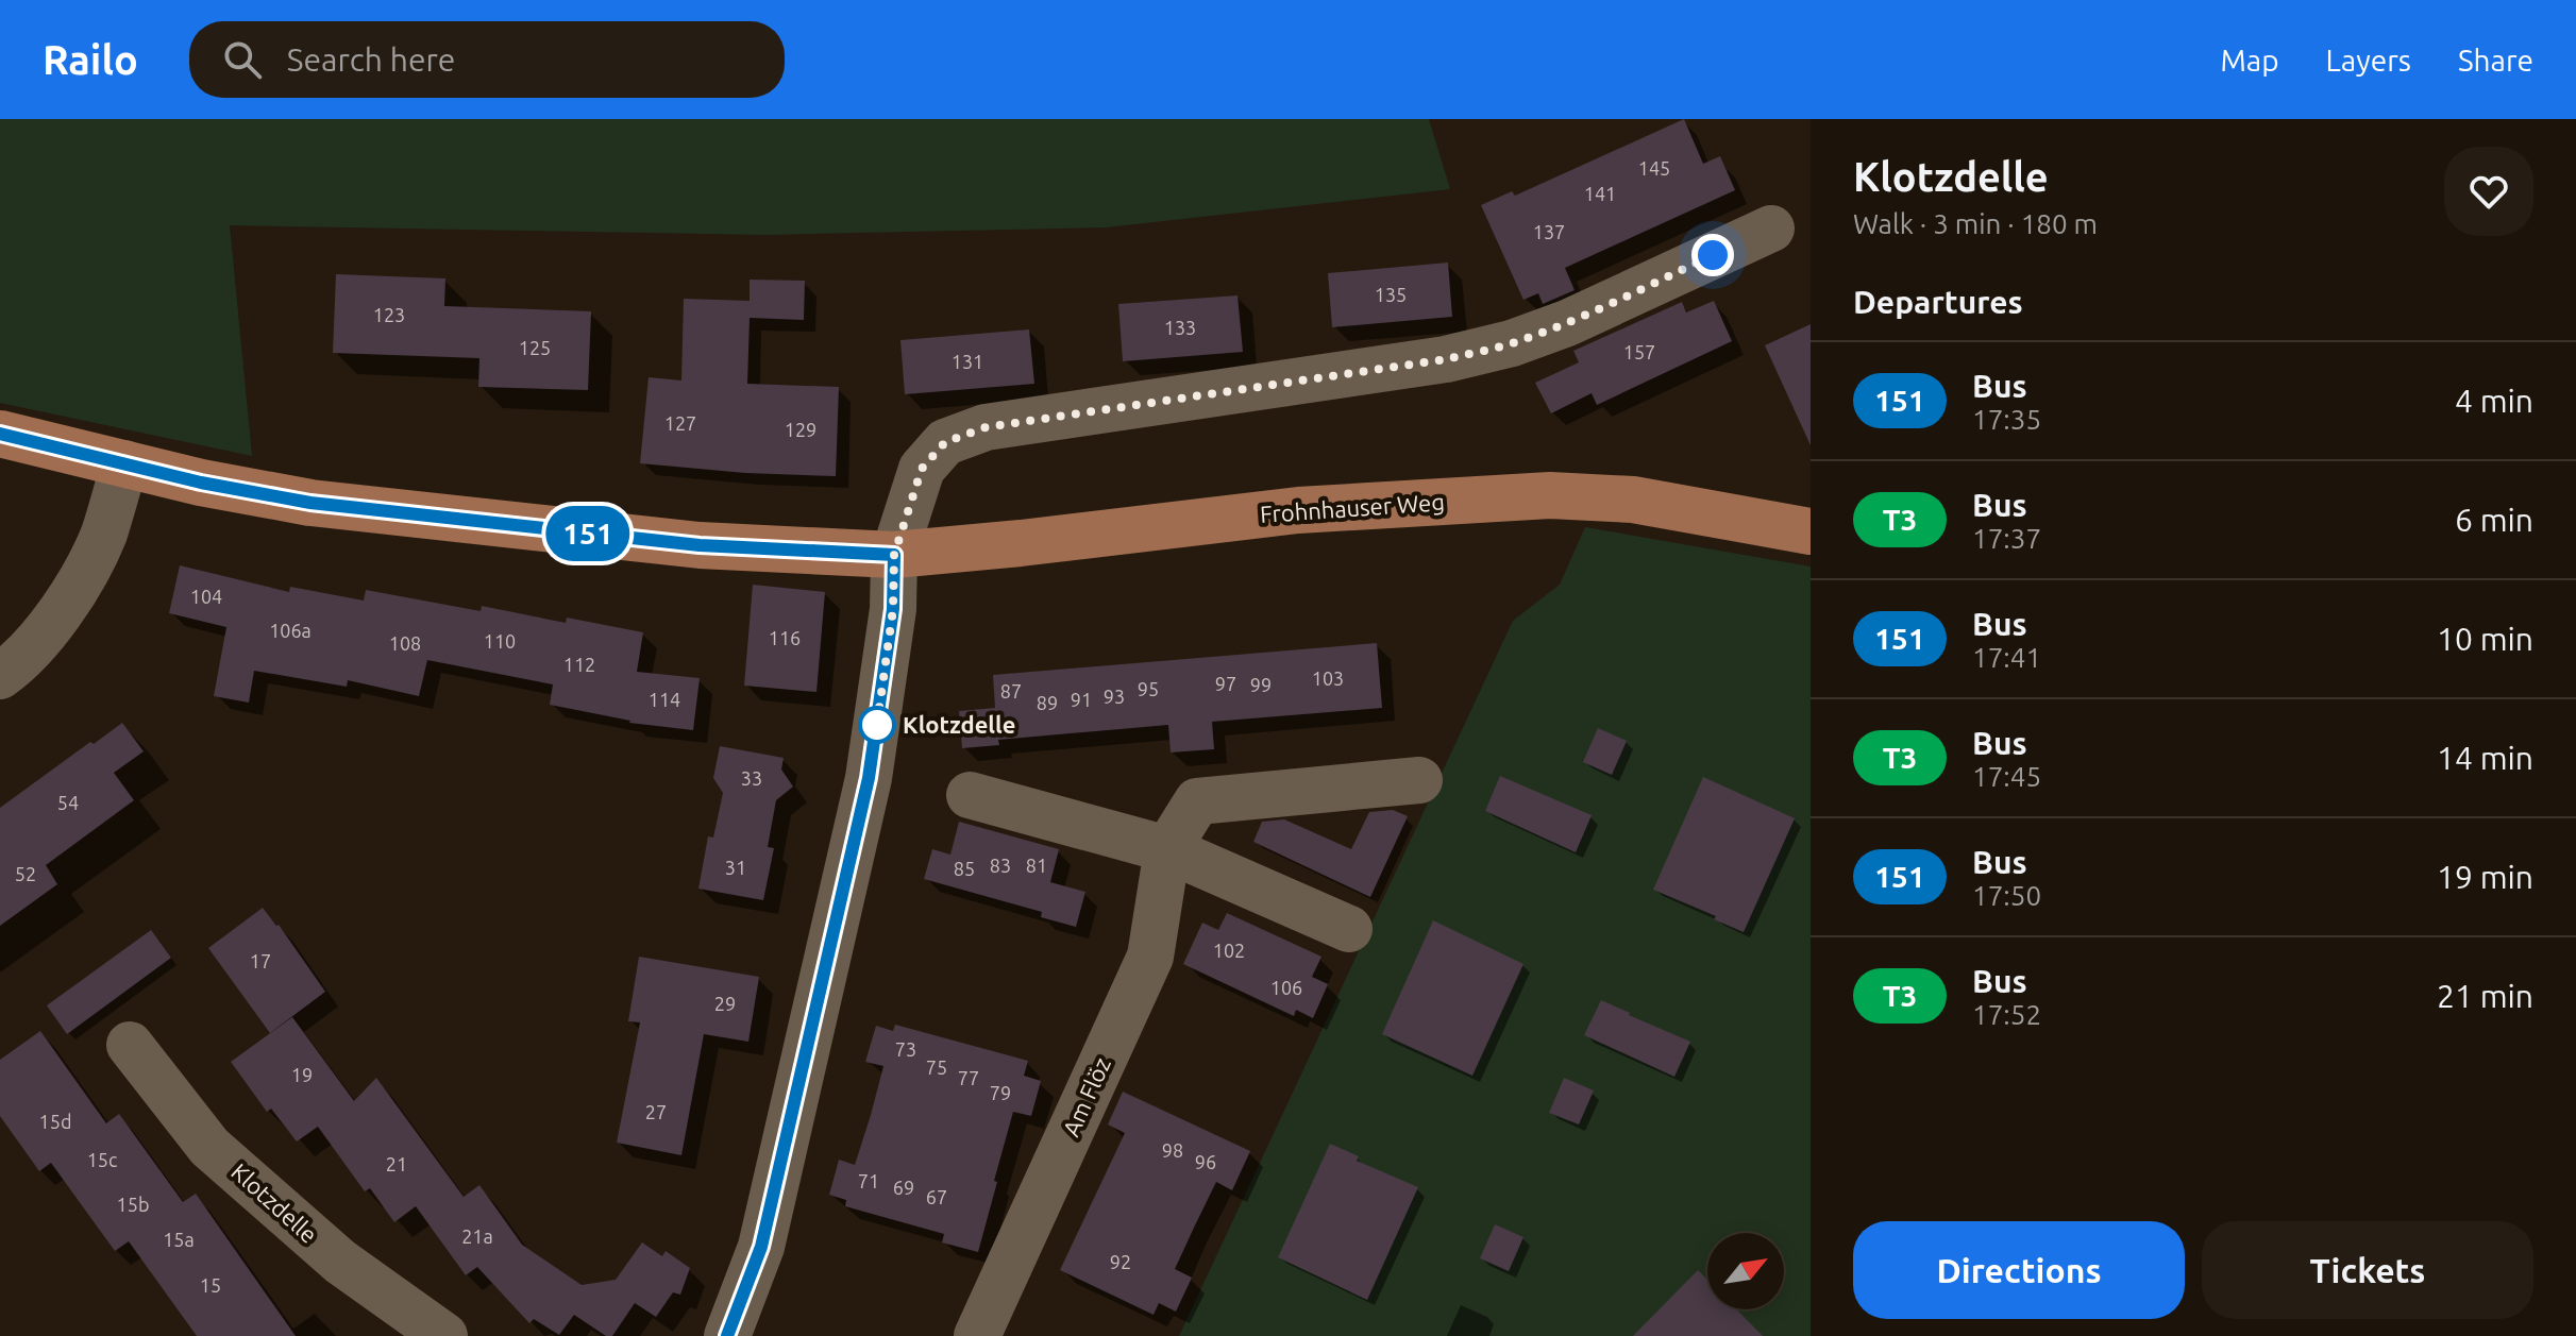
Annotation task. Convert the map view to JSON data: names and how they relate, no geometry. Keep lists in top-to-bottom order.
{
  "streets": {
    "main road": ["Frohnhauser Weg"],
    "street": ["Am Flöz", "Klotzdelle"]
  },
  "places": ["Klotzdelle"],
  "lines": ["bus line 151"],
  "house_numbers": [
    "145",
    "141",
    "137",
    "135",
    "123",
    "133",
    "125",
    "157",
    "131",
    "127",
    "129",
    "104",
    "106a",
    "116",
    "110",
    "108",
    "112",
    "103",
    "97",
    "99",
    "95",
    "87",
    "93",
    "114",
    "91",
    "89",
    "33",
    "54",
    "83",
    "81",
    "31",
    "85",
    "52",
    "102",
    "17",
    "106",
    "29",
    "73",
    "75",
    "19",
    "77",
    "79",
    "27",
    "15d",
    "98",
    "15c",
    "96",
    "21",
    "71",
    "69",
    "67",
    "15b",
    "21a",
    "15a",
    "92",
    "15"
  ],
  "north": "top right",
  "page": {
    "header": "Railo",
    "search": "Search here",
    "nav": ["Map", "Layers", "Share"],
    "on_map": "151",
    "heading": [
      ["Klotzdelle", "Walk · 3 min · 180 m"],
      "Departures"
    ],
    "list": [
      {
        "mark": "151",
        "name": "Bus",
        "note": "17:35",
        "value": "4 min"
      },
      {
        "mark": "T3",
        "name": "Bus",
        "note": "17:37",
        "value": "6 min"
      },
      {
        "mark": "151",
        "name": "Bus",
        "note": "17:41",
        "value": "10 min"
      },
      {
        "mark": "T3",
        "name": "Bus",
        "note": "17:45",
        "value": "14 min"
      },
      {
        "mark": "151",
        "name": "Bus",
        "note": "17:50",
        "value": "19 min"
      },
      {
        "mark": "T3",
        "name": "Bus",
        "note": "17:52",
        "value": "21 min"
      }
    ],
    "buttons": ["Directions", "Tickets"]
  }
}
